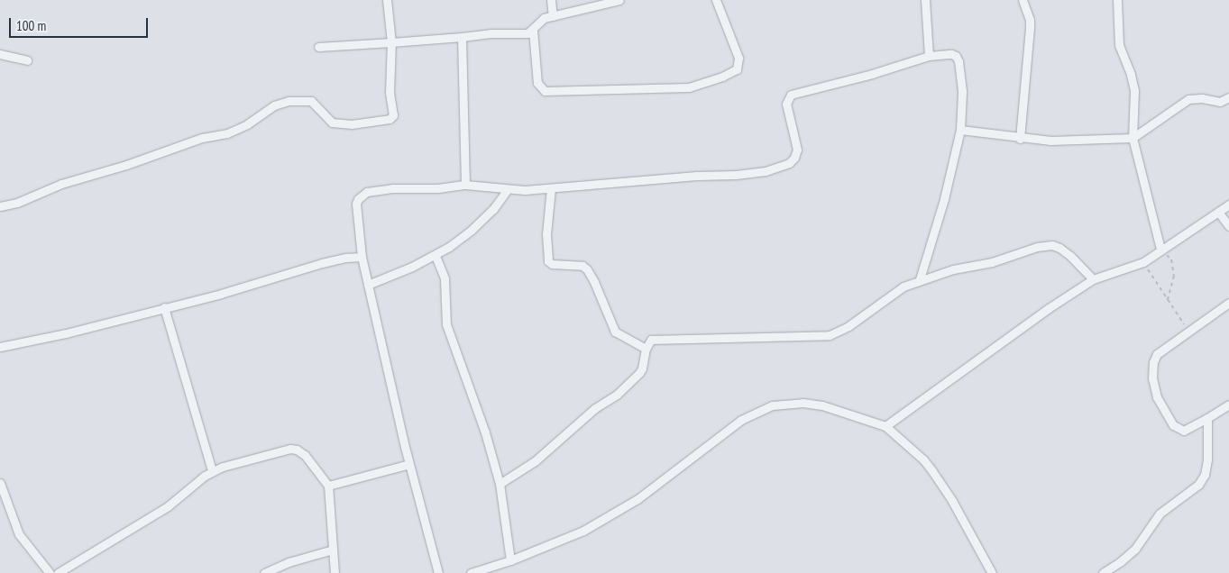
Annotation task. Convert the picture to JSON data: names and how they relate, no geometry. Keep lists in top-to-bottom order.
{
  "scale_bar": "100 m"
}
